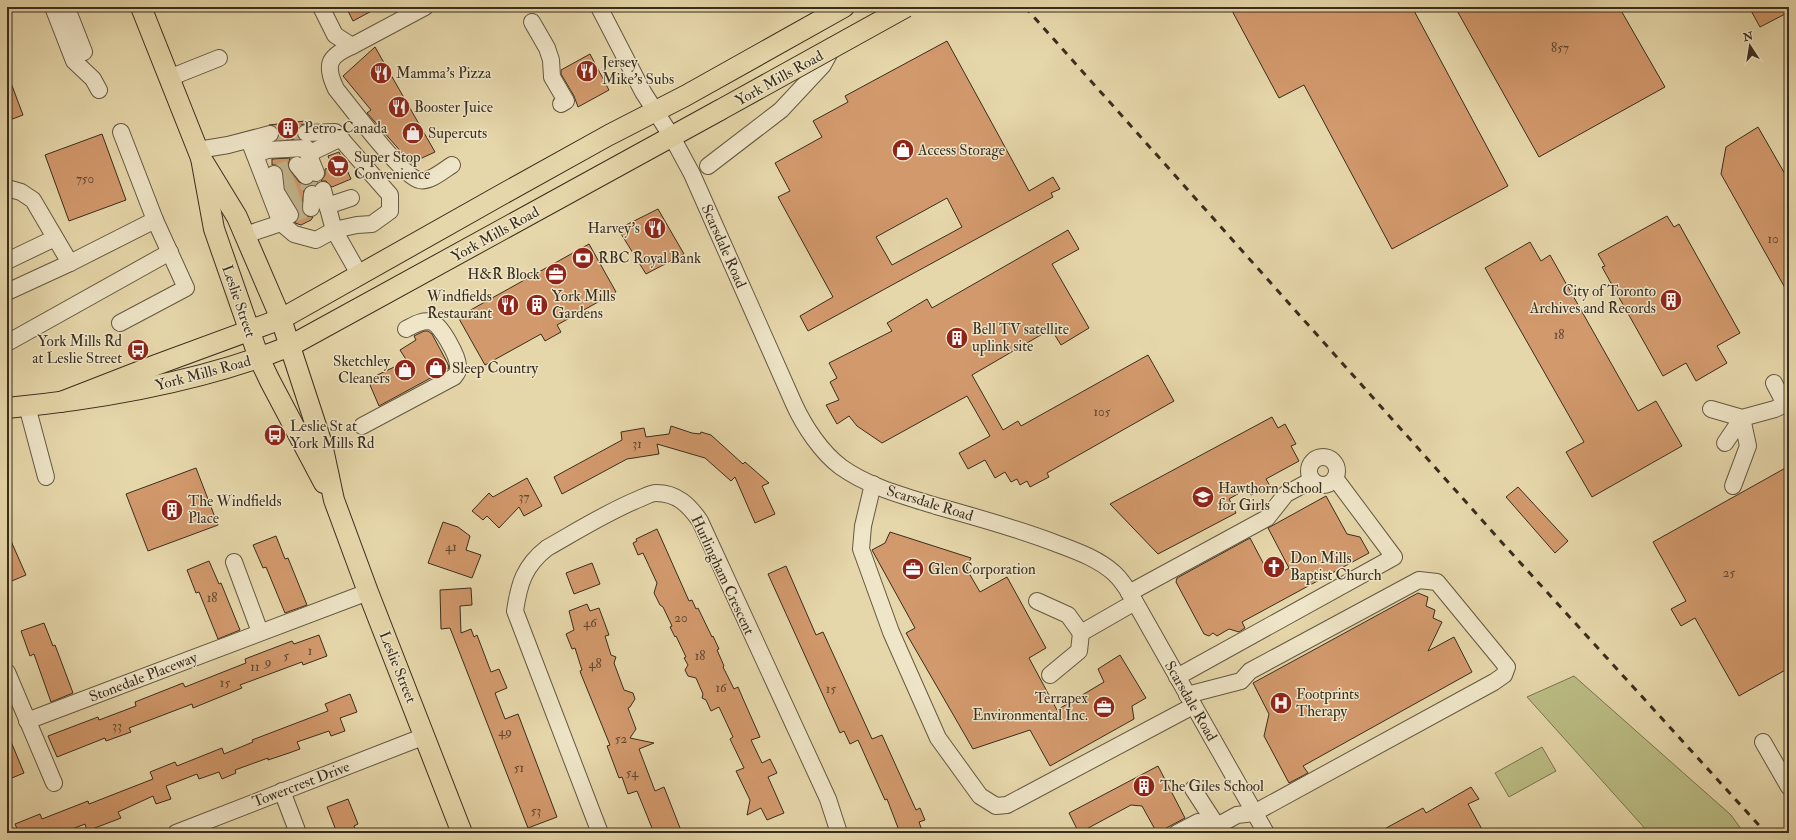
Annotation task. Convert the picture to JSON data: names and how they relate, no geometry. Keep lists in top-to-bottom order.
{
  "streets": {
    "main road": ["York Mills Road", "Leslie Street"],
    "street": [
      "Scarsdale Road",
      "Hurlingham Crescent",
      "Stonedale Placeway",
      "Towercrest Drive"
    ]
  },
  "crossings": [
    ["York Mills Road", "Scarsdale Road"],
    ["York Mills Road", "Leslie Street"],
    ["Leslie Street", "Stonedale Placeway"],
    ["Leslie Street", "Towercrest Drive"]
  ],
  "places": {
    "restaurant": [
      "Jersey Mike's Subs",
      "Mamma's Pizza",
      "Booster Juice",
      "Harvey's",
      "Windfields Restaurant"
    ],
    "building": [
      "Petro-Canada",
      "City of Toronto Archives and Records",
      "York Mills Gardens",
      "Bell TV satellite uplink site",
      "The Windfields Place",
      "The Giles School"
    ],
    "shop": [
      "Supercuts",
      "Access Storage",
      "Sleep Country",
      "Sketchley Cleaners"
    ],
    "supermarket": ["Super Stop Convenience"],
    "bank": ["RBC Royal Bank"],
    "office": ["H&R Block", "Glen Corporation", "Terrapex Environmental Inc."],
    "bus stop": ["York Mills Rd at Leslie Street", "Leslie St at York Mills Rd"],
    "school or university": ["Hawthorn School for Girls"],
    "church": ["Don Mills Baptist Church"],
    "hospital": ["Footprints Therapy"]
  },
  "house_numbers": [
    "857",
    "750",
    "10",
    "18",
    "105",
    "31",
    "37",
    "41",
    "25",
    "18",
    "20",
    "46",
    "1",
    "5",
    "18",
    "9",
    "48",
    "11",
    "15",
    "16",
    "15",
    "33",
    "49",
    "52",
    "51",
    "54",
    "53"
  ],
  "north": "top"
}
